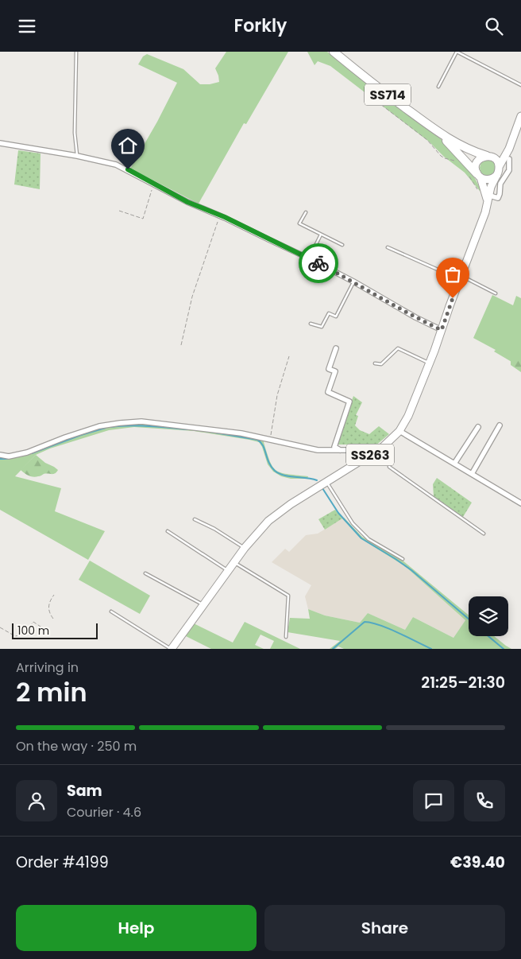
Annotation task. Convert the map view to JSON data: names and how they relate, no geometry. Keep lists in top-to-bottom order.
{
  "streets": {
    "highway": ["SS714"],
    "main road": ["SS263"]
  },
  "crossings": [
    ["SS714", "SS263"]
  ],
  "scale_bar": "100 m",
  "page": {
    "header": "Forkly",
    "scale": "100 m",
    "heading": ["2 min", "Arriving in", "21:25–21:30"],
    "panel": [
      "Sam",
      "Courier · 4.6",
      "Order #4199",
      "€39.40"
    ],
    "bar": "On the way · 250 m",
    "buttons": ["Help", "Share"]
  }
}
